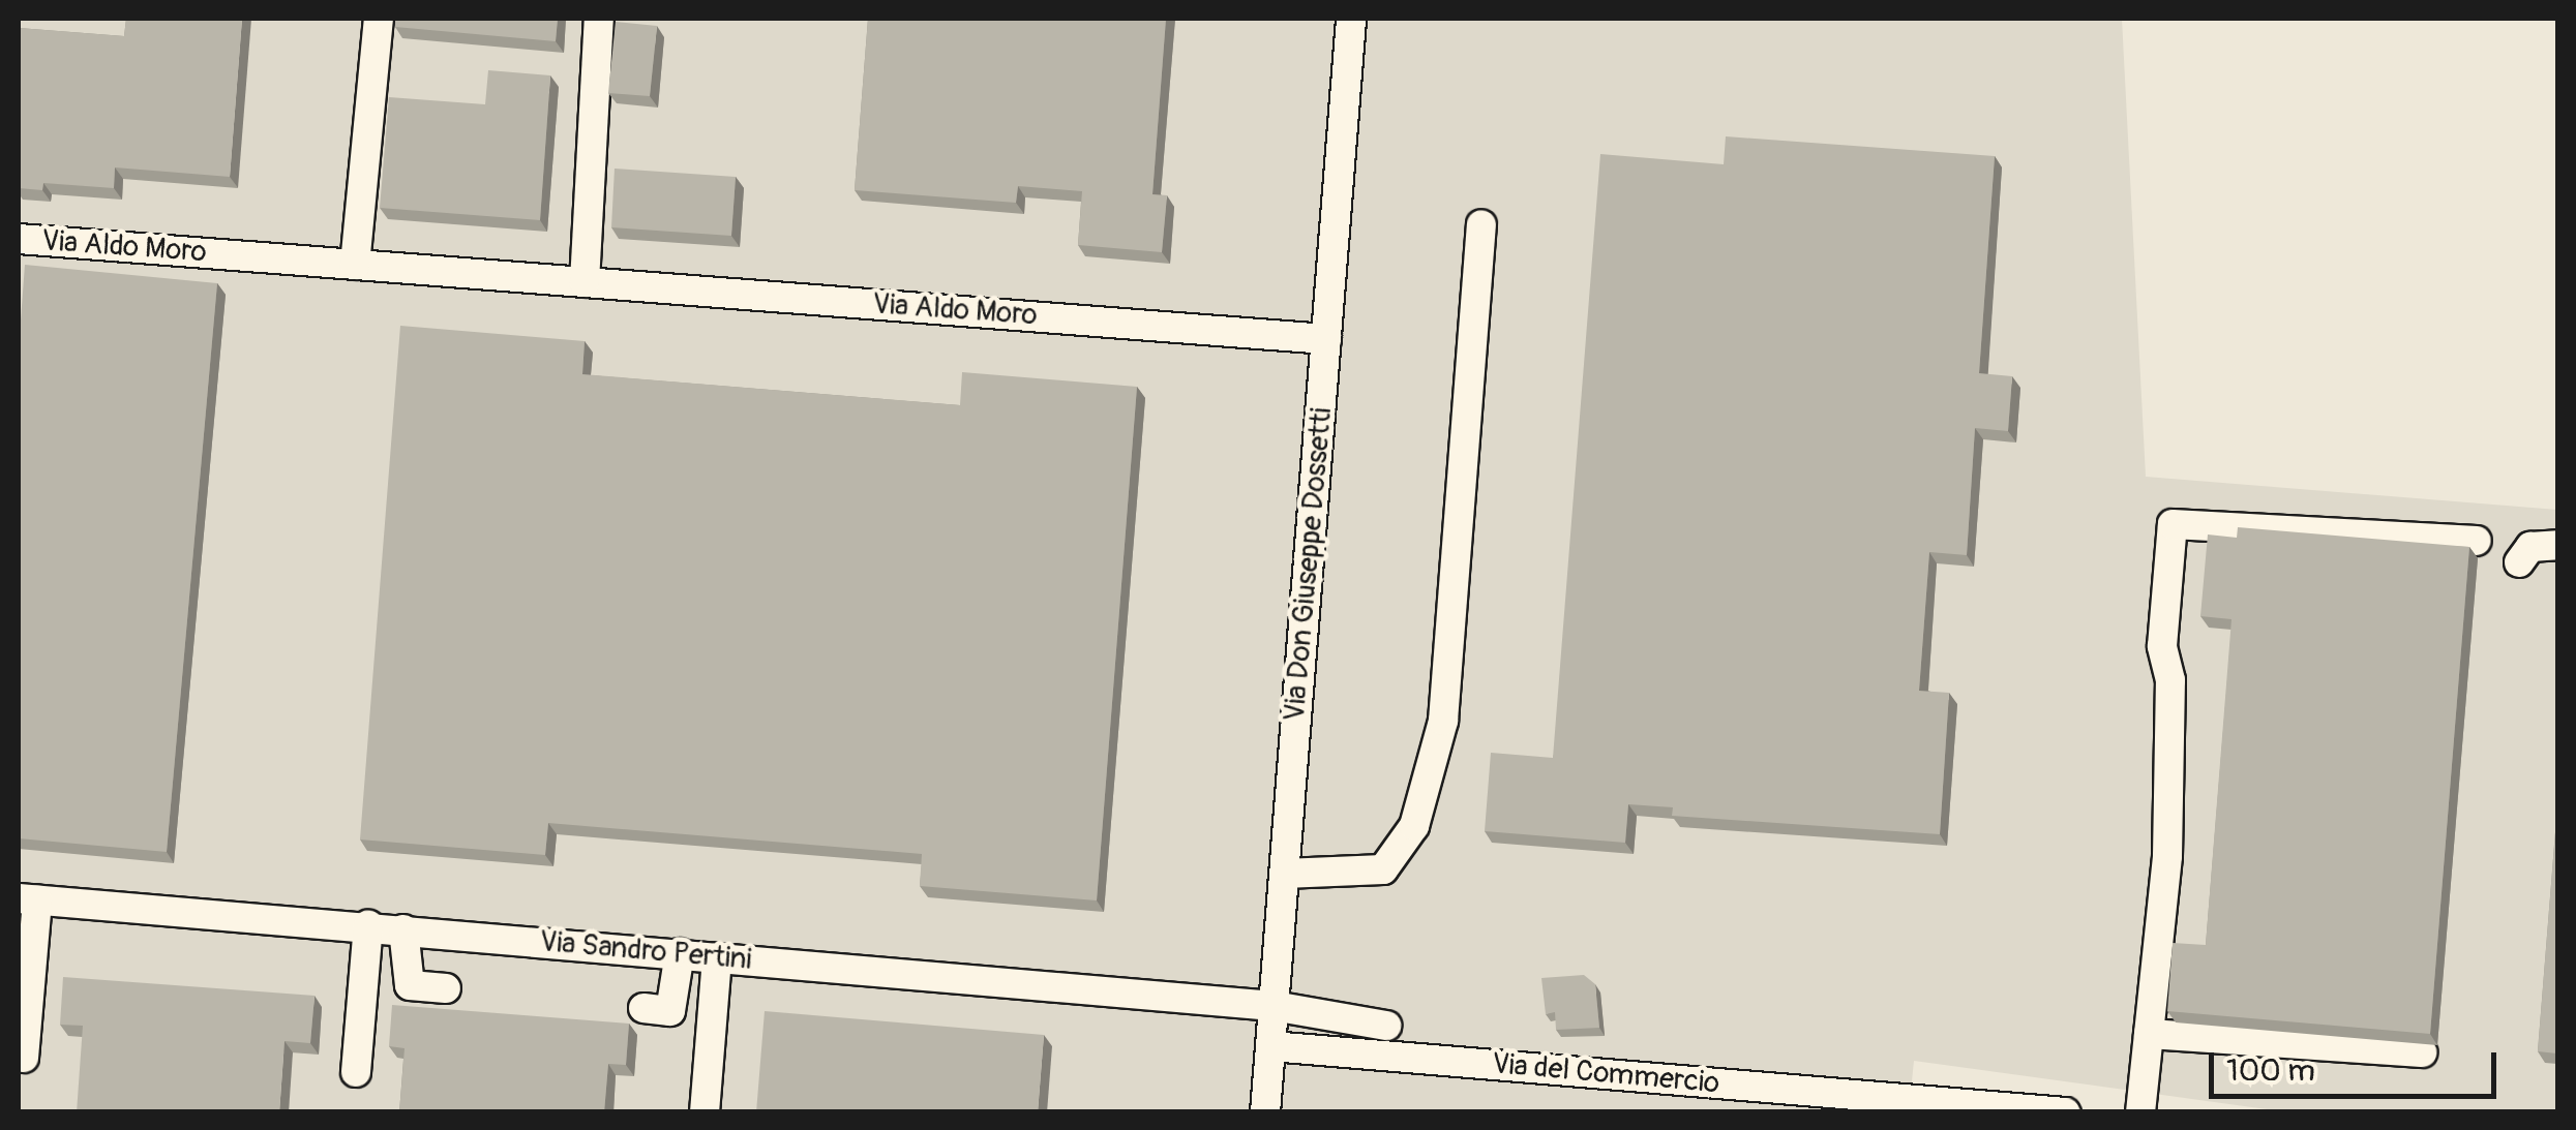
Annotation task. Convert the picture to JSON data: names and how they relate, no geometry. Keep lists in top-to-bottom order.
{
  "streets": {
    "street": [
      "Via Aldo Moro",
      "Via Don Giuseppe Dossetti",
      "Via Sandro Pertini",
      "Via del Commercio"
    ]
  },
  "crossings": [
    ["Via Aldo Moro", "Via Don Giuseppe Dossetti"],
    ["Via Don Giuseppe Dossetti", "Via Sandro Pertini"],
    ["Via Don Giuseppe Dossetti", "Via del Commercio"]
  ],
  "scale_bar": "100 m"
}
